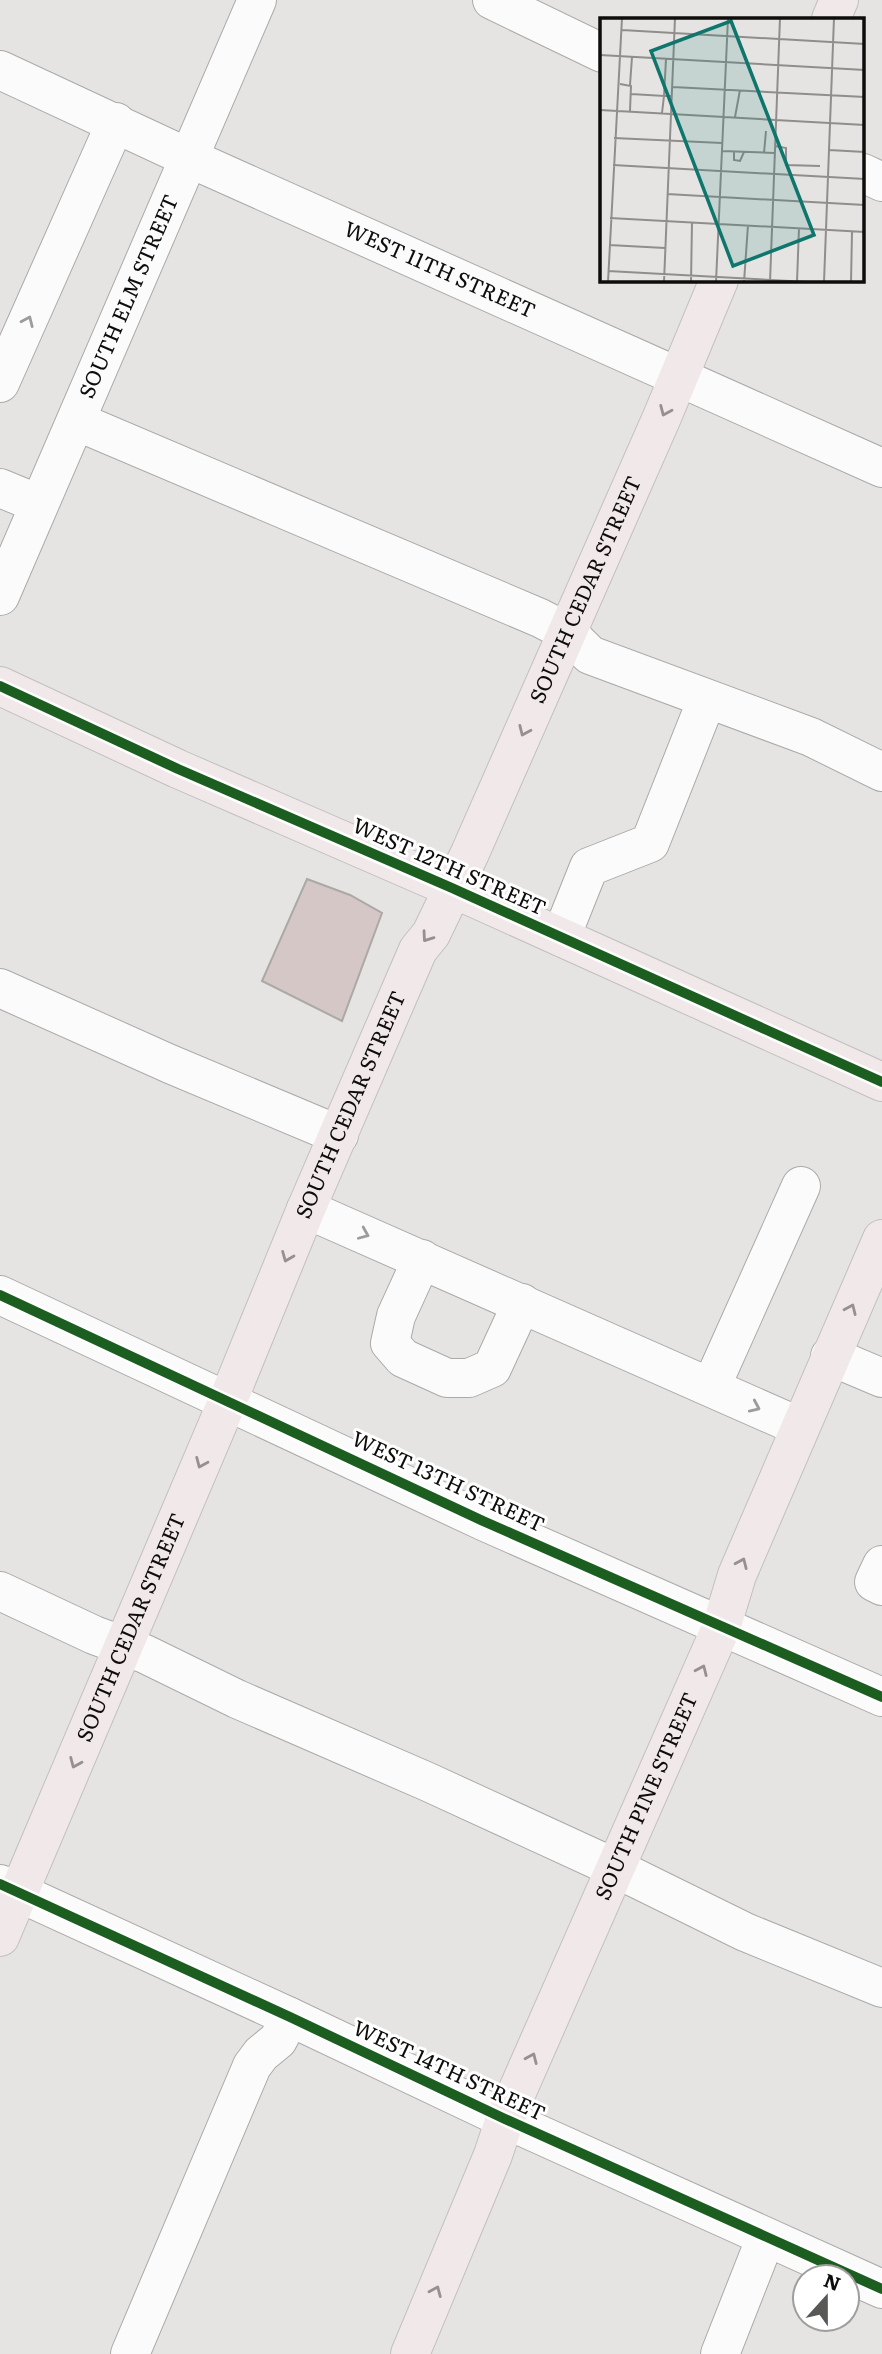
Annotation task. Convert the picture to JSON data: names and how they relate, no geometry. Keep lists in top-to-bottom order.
{
  "streets": {
    "main road": ["SOUTH CEDAR STREET", "WEST 12TH STREET", "SOUTH PINE STREET"],
    "street": [
      "WEST 11TH STREET",
      "SOUTH ELM STREET",
      "WEST 13TH STREET",
      "WEST 14TH STREET"
    ]
  },
  "crossings": [
    ["WEST 11TH STREET", "SOUTH ELM STREET"],
    ["WEST 11TH STREET", "SOUTH CEDAR STREET"],
    ["SOUTH CEDAR STREET", "WEST 12TH STREET"],
    ["SOUTH CEDAR STREET", "WEST 13TH STREET"],
    ["SOUTH CEDAR STREET", "WEST 14TH STREET"],
    ["WEST 13TH STREET", "SOUTH PINE STREET"],
    ["SOUTH PINE STREET", "WEST 14TH STREET"]
  ],
  "one_way": ["SOUTH CEDAR STREET", "SOUTH PINE STREET"],
  "north": "top"
}
